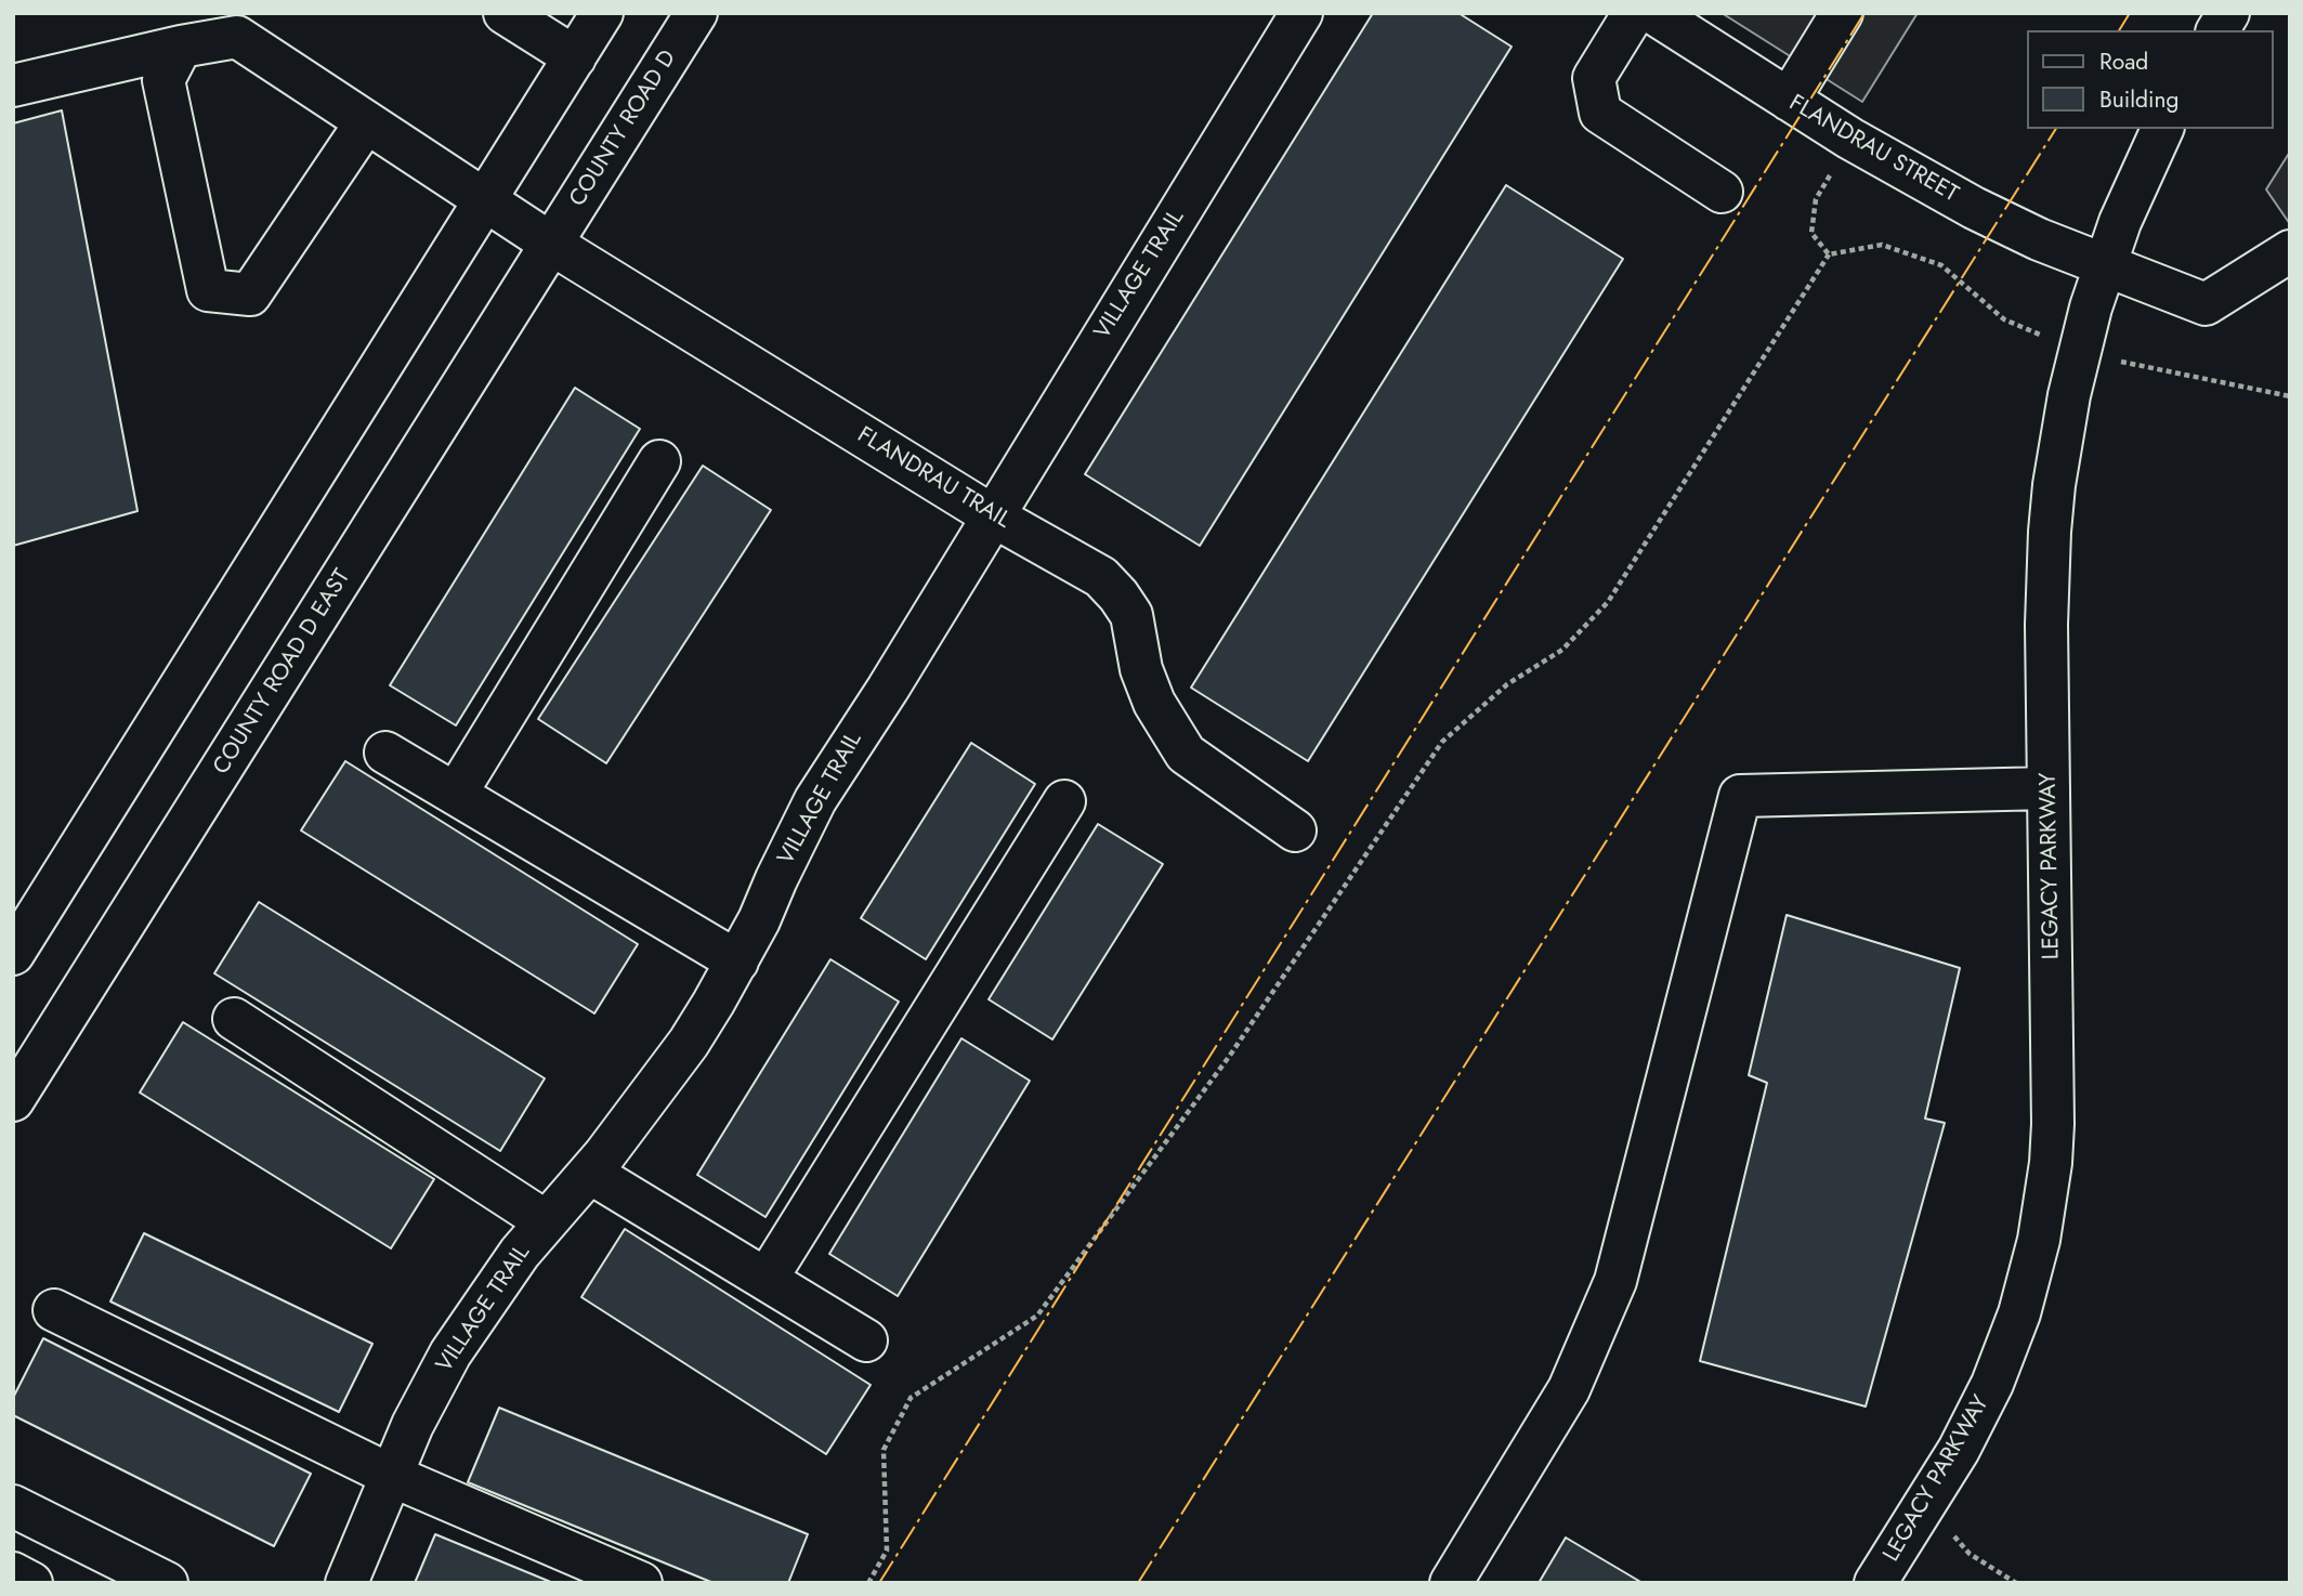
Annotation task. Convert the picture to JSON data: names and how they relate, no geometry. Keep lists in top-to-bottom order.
{
  "streets": {
    "street": [
      "COUNTY ROAD D",
      "FLANDRAU STREET",
      "VILLAGE TRAIL",
      "FLANDRAU TRAIL",
      "COUNTY ROAD D EAST",
      "LEGACY PARKWAY"
    ]
  },
  "crossings": [
    ["COUNTY ROAD D", "FLANDRAU TRAIL"],
    ["COUNTY ROAD D", "COUNTY ROAD D EAST"],
    ["FLANDRAU STREET", "LEGACY PARKWAY"],
    ["VILLAGE TRAIL", "FLANDRAU TRAIL"],
    ["FLANDRAU TRAIL", "COUNTY ROAD D EAST"]
  ],
  "legend": ["Road", "Building"]
}
